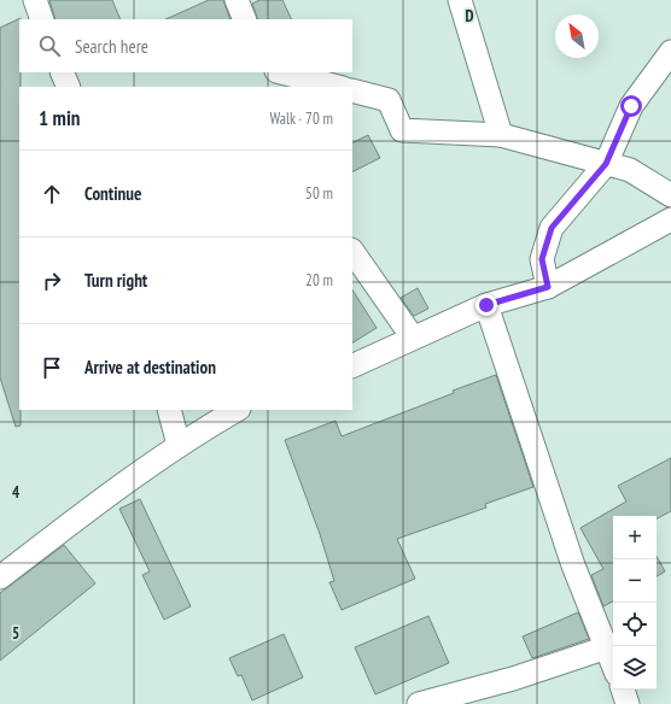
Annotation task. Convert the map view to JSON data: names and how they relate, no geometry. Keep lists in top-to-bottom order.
{
  "north": "top left",
  "page": {
    "search": "Search here",
    "heading": ["1 min", "Walk · 70 m"],
    "list": [
      ["Continue", "50 m"],
      ["Turn right", "20 m"],
      "Arrive at destination"
    ],
    "map_buttons": ["+", "−"]
  },
  "grid": {
    "columns": ["D"],
    "rows": ["4", "5"]
  }
}
